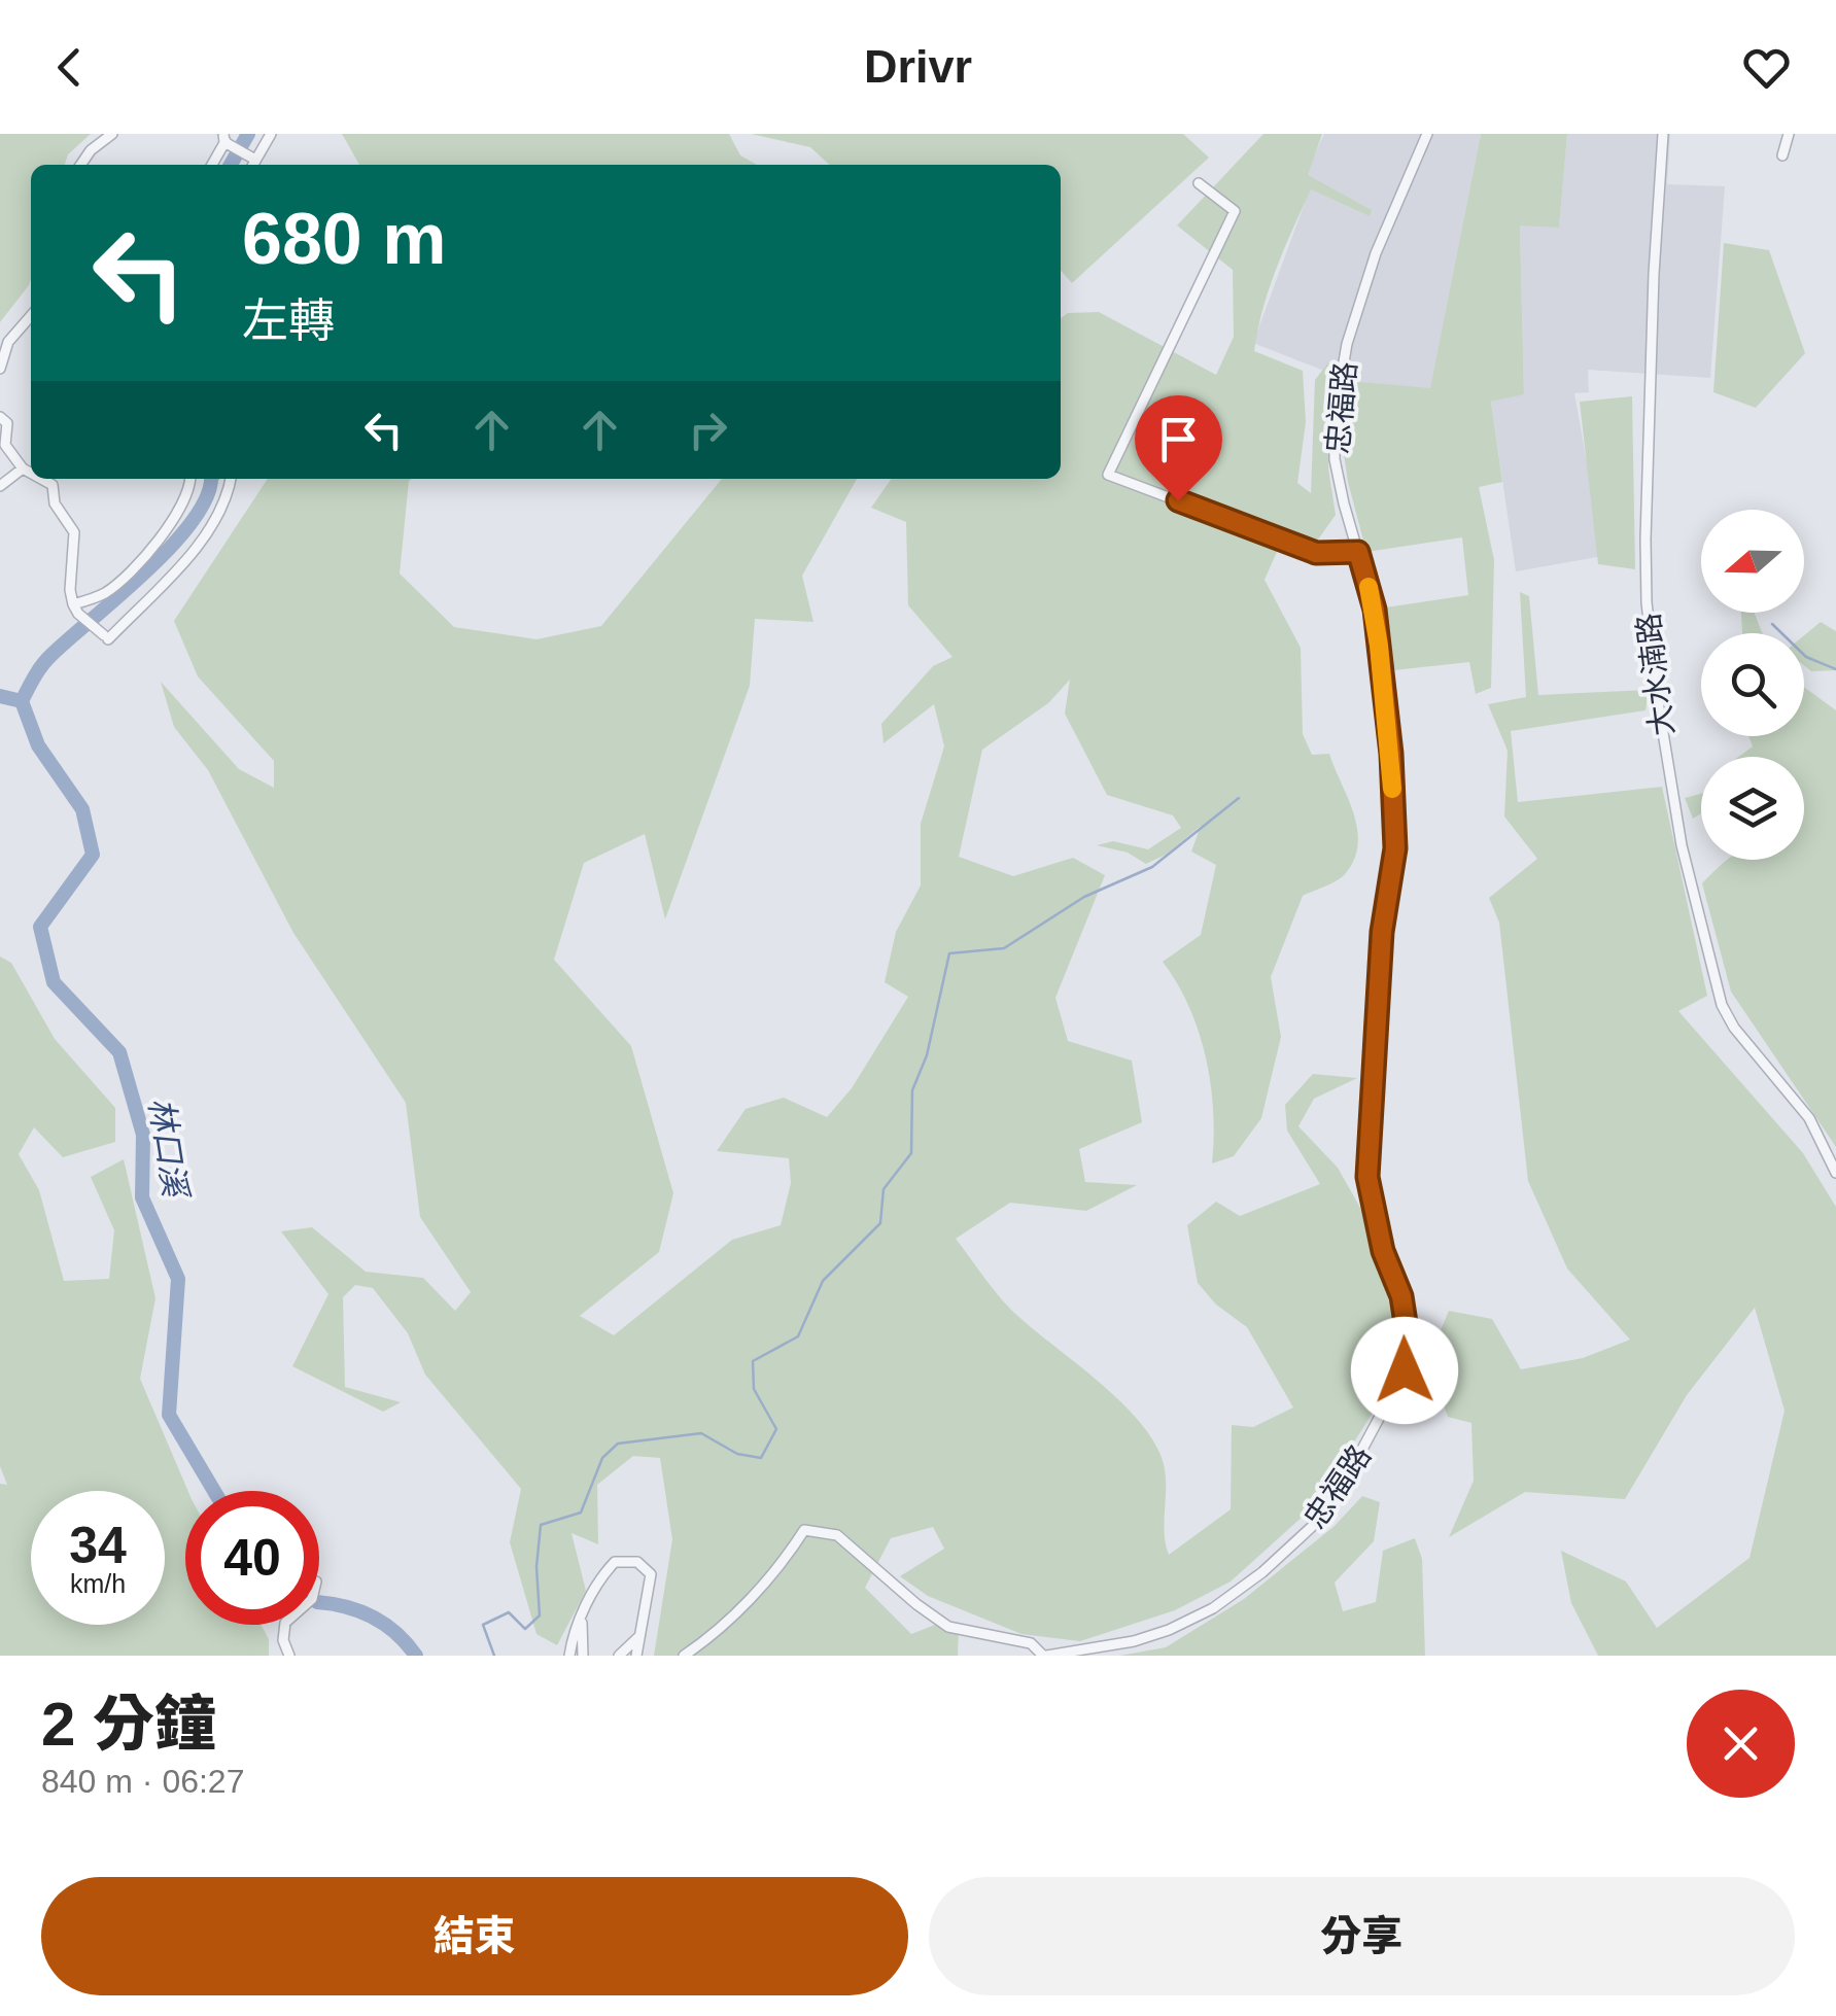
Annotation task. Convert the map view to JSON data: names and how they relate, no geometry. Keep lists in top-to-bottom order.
{
  "streets": {
    "street": ["忠福路", "大水湳路"]
  },
  "water": ["林口溪"],
  "north": "left",
  "page": {
    "header": "Drivr",
    "turn": ["680 m", "左轉"],
    "speed": "34 km/h",
    "limit": "40",
    "heading": ["2 分鐘", "840 m · 06:27"],
    "buttons": ["結束", "分享"]
  }
}
